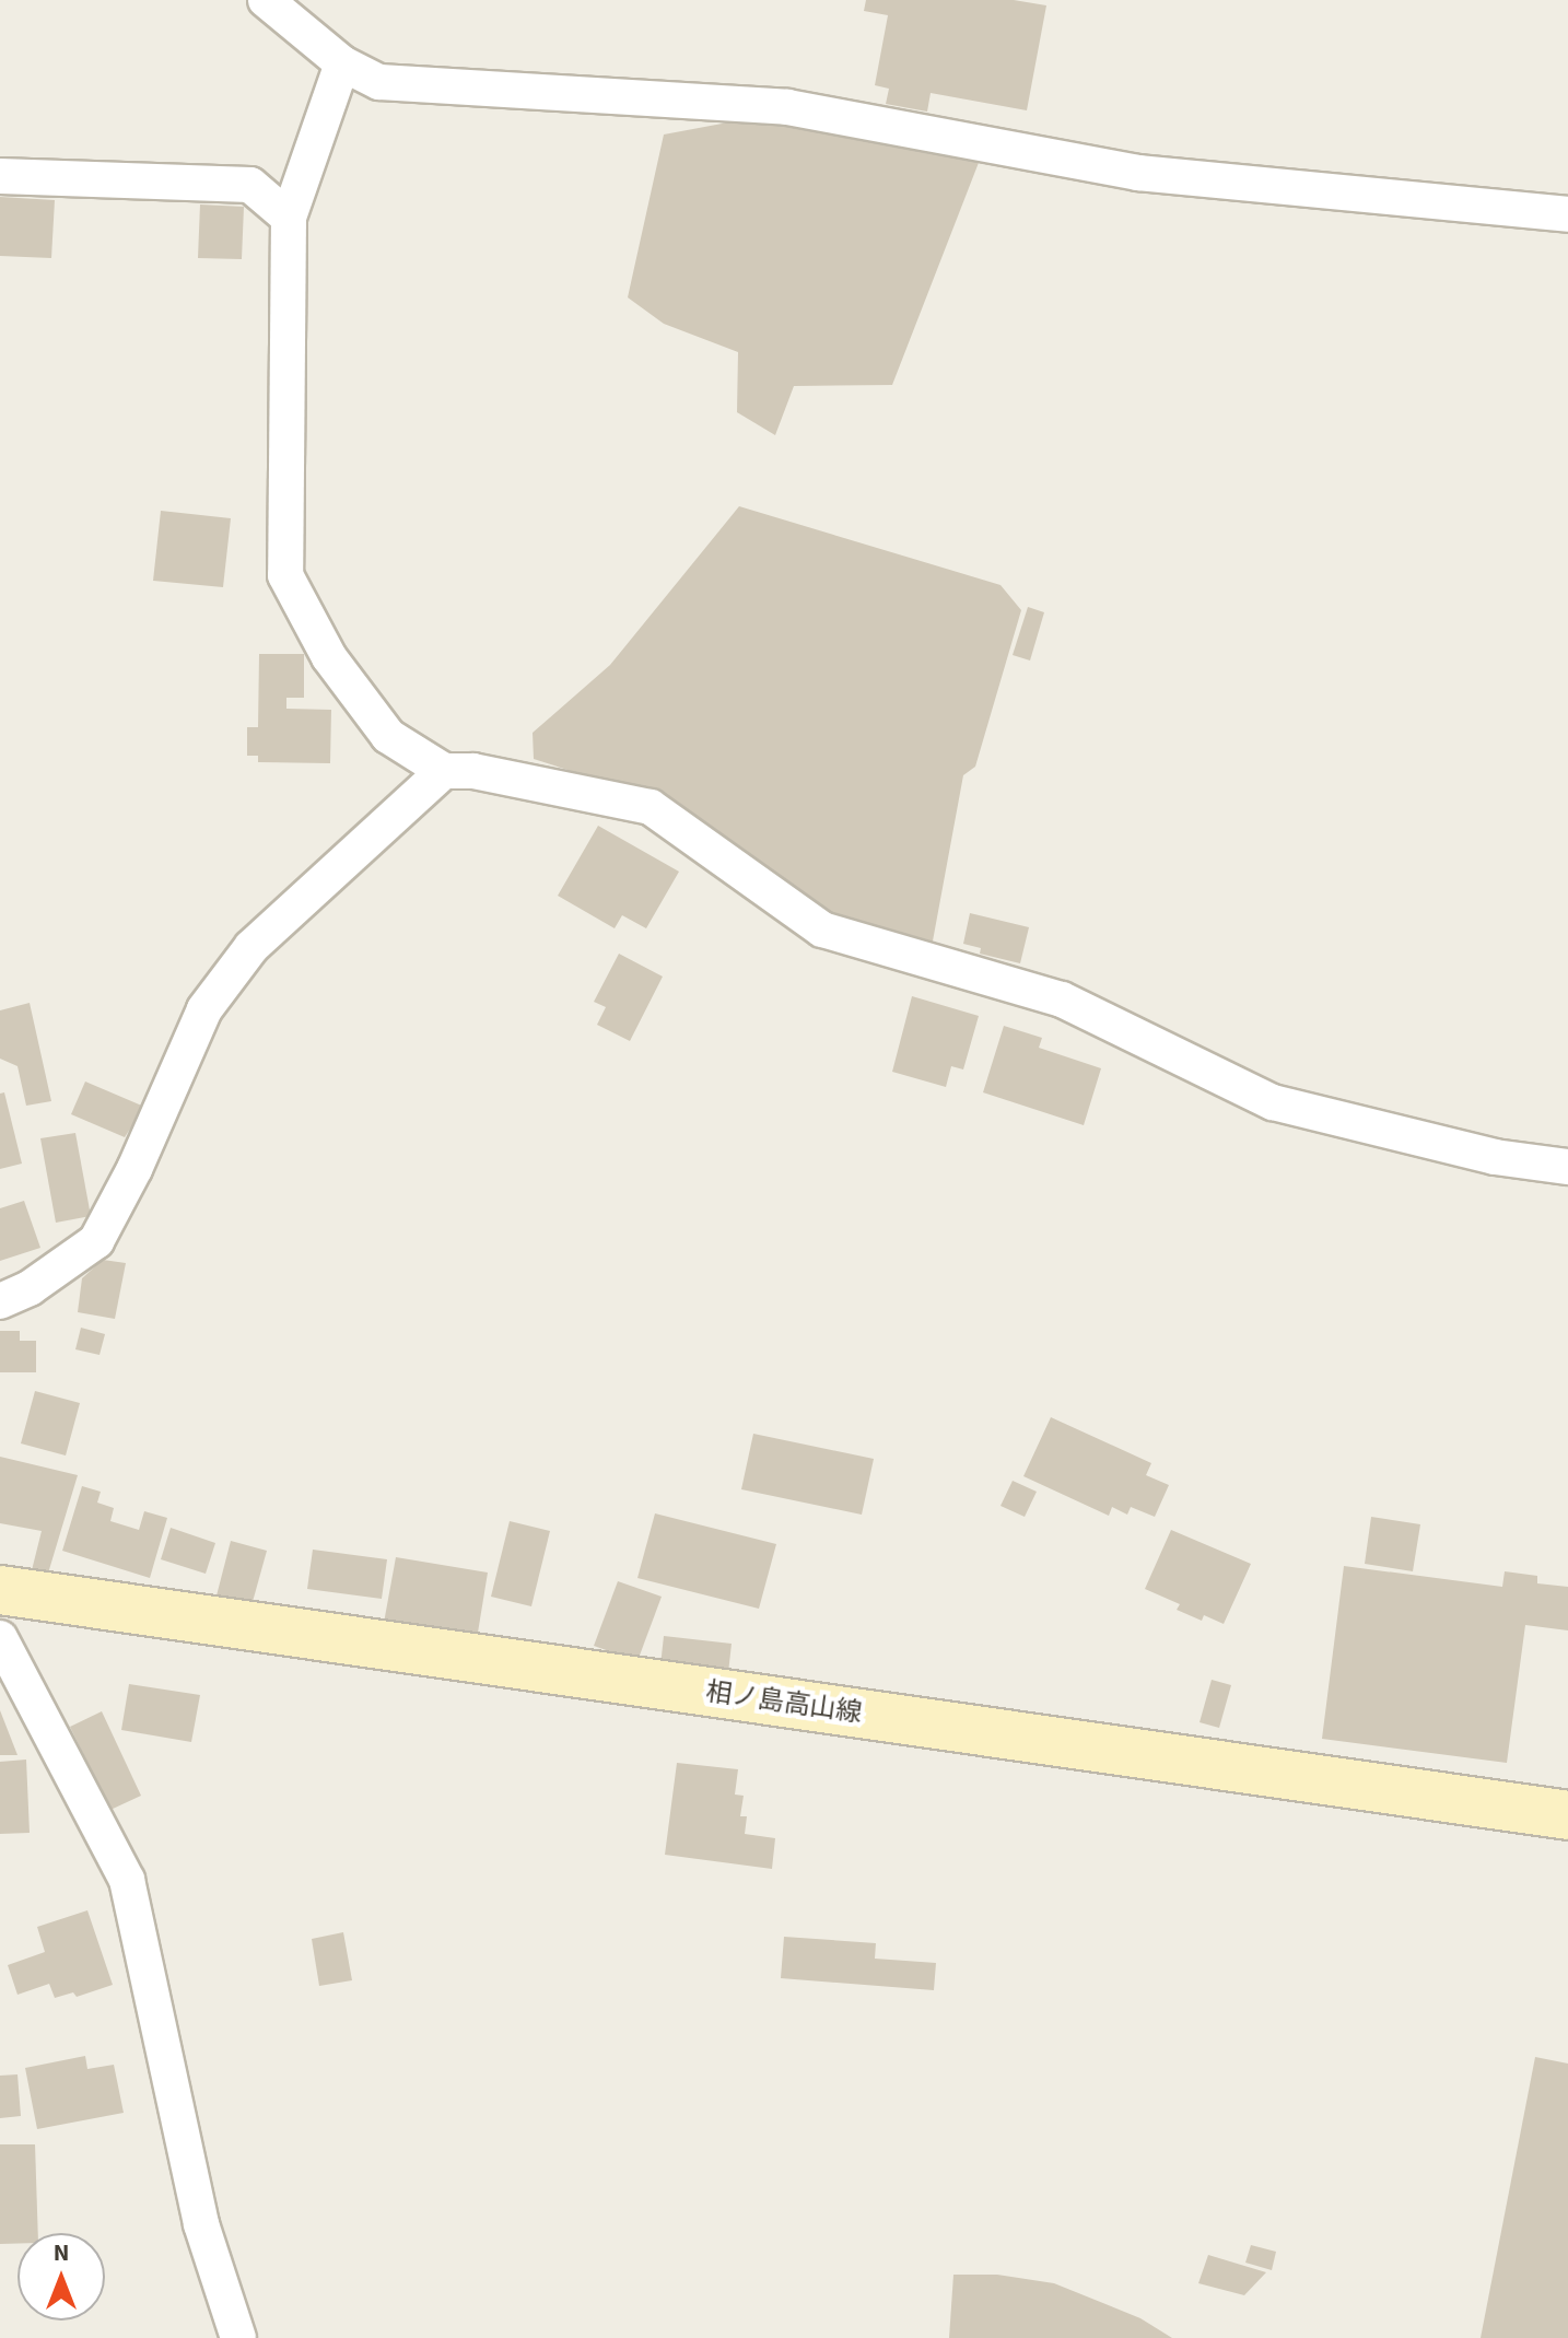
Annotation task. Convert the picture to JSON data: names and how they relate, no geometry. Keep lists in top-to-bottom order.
{
  "streets": {
    "main road": ["相ノ島高山線"]
  },
  "north": "top"
}
